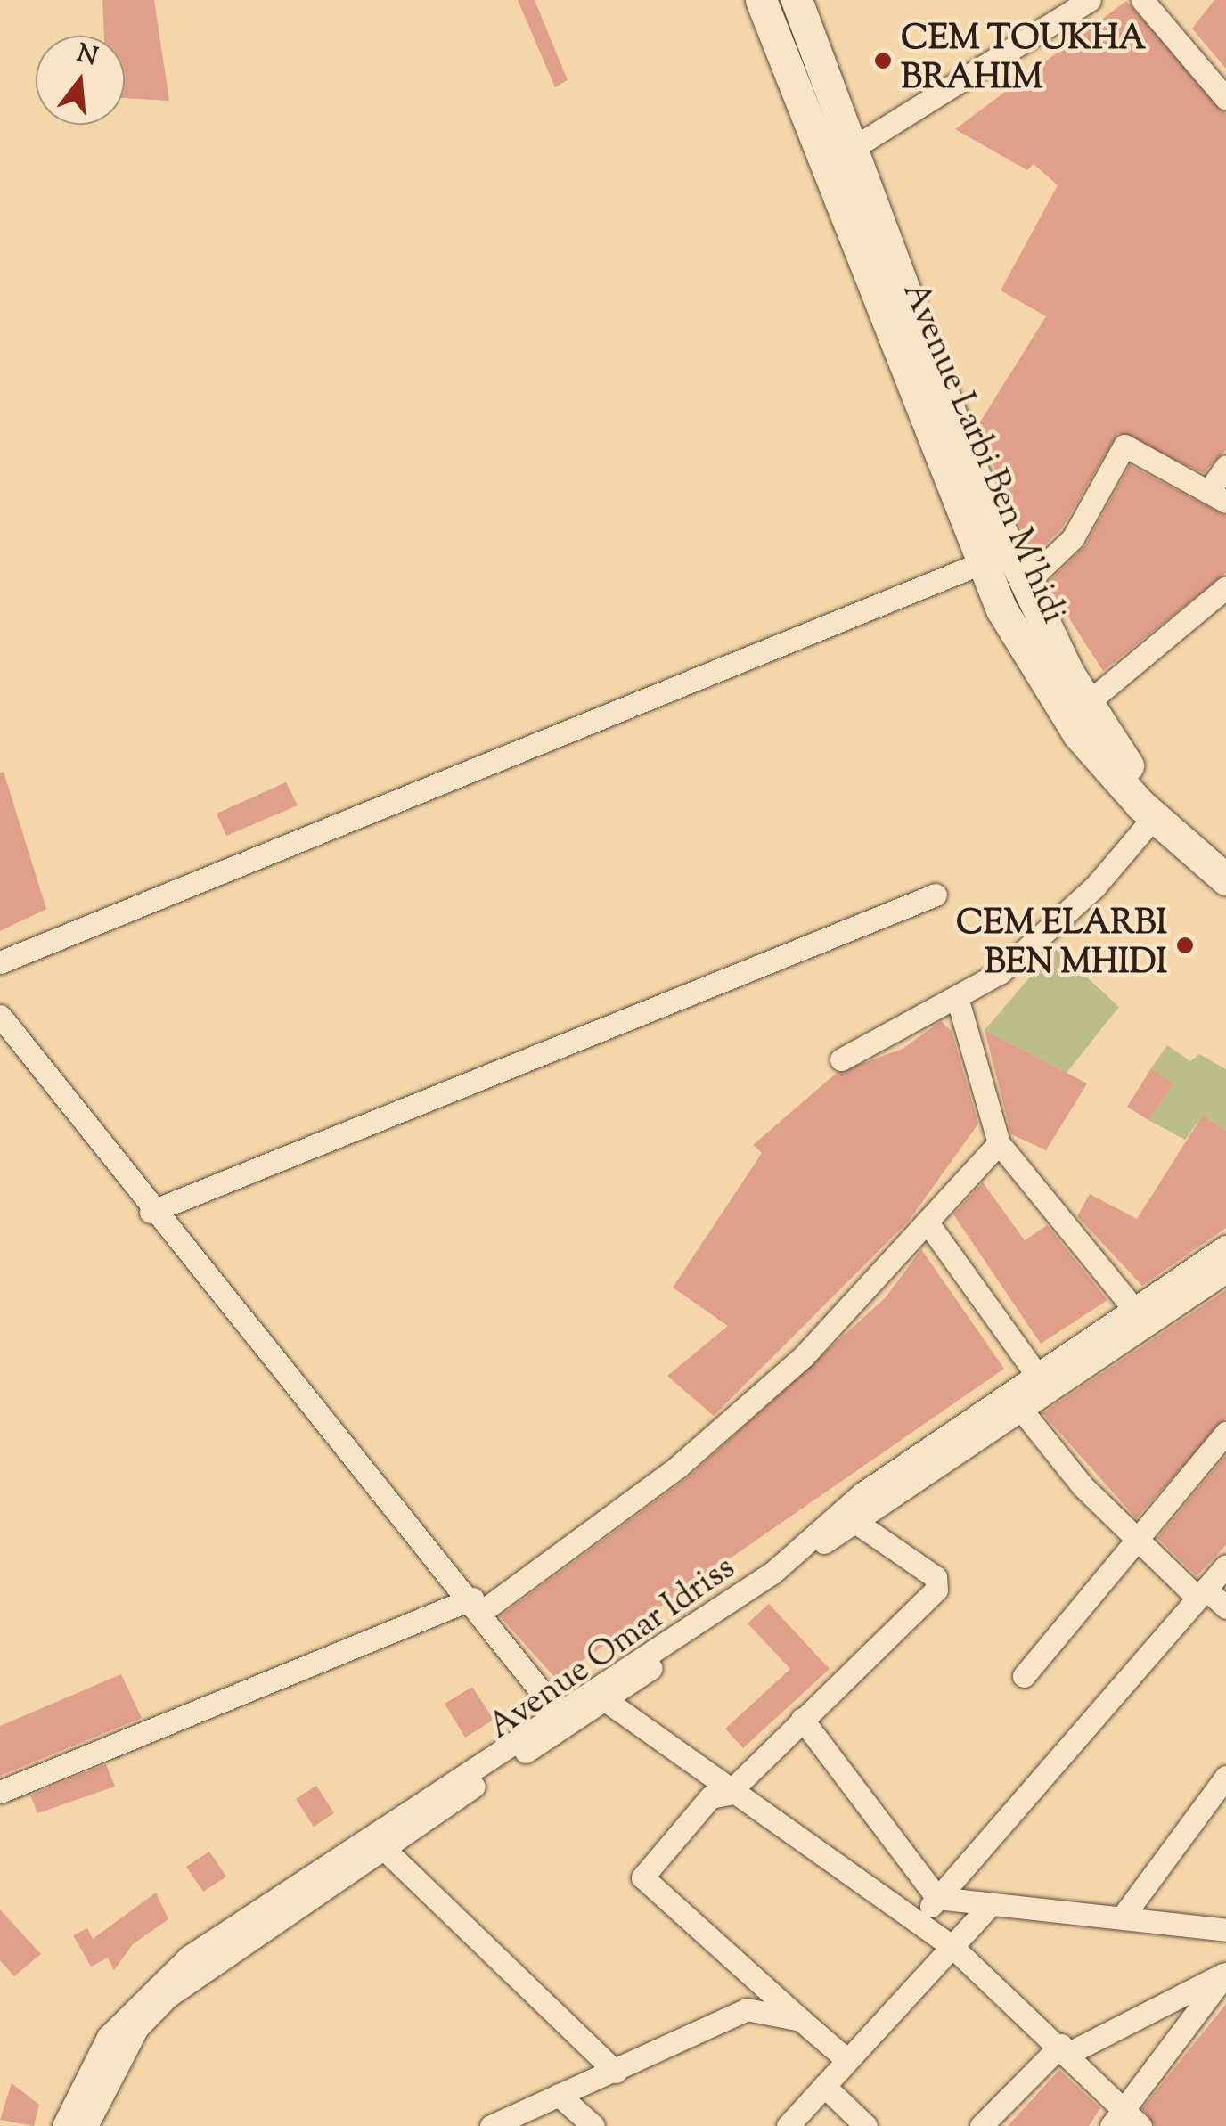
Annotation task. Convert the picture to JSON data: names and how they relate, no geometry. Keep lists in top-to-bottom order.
{
  "streets": {
    "main road": ["Avenue Larbi Ben M'hidi"],
    "street": ["Avenue Omar Idriss"]
  },
  "places": ["CEM TOUKHA BRAHIM", "CEM ELARBI BEN MHIDI"],
  "north": "top"
}
